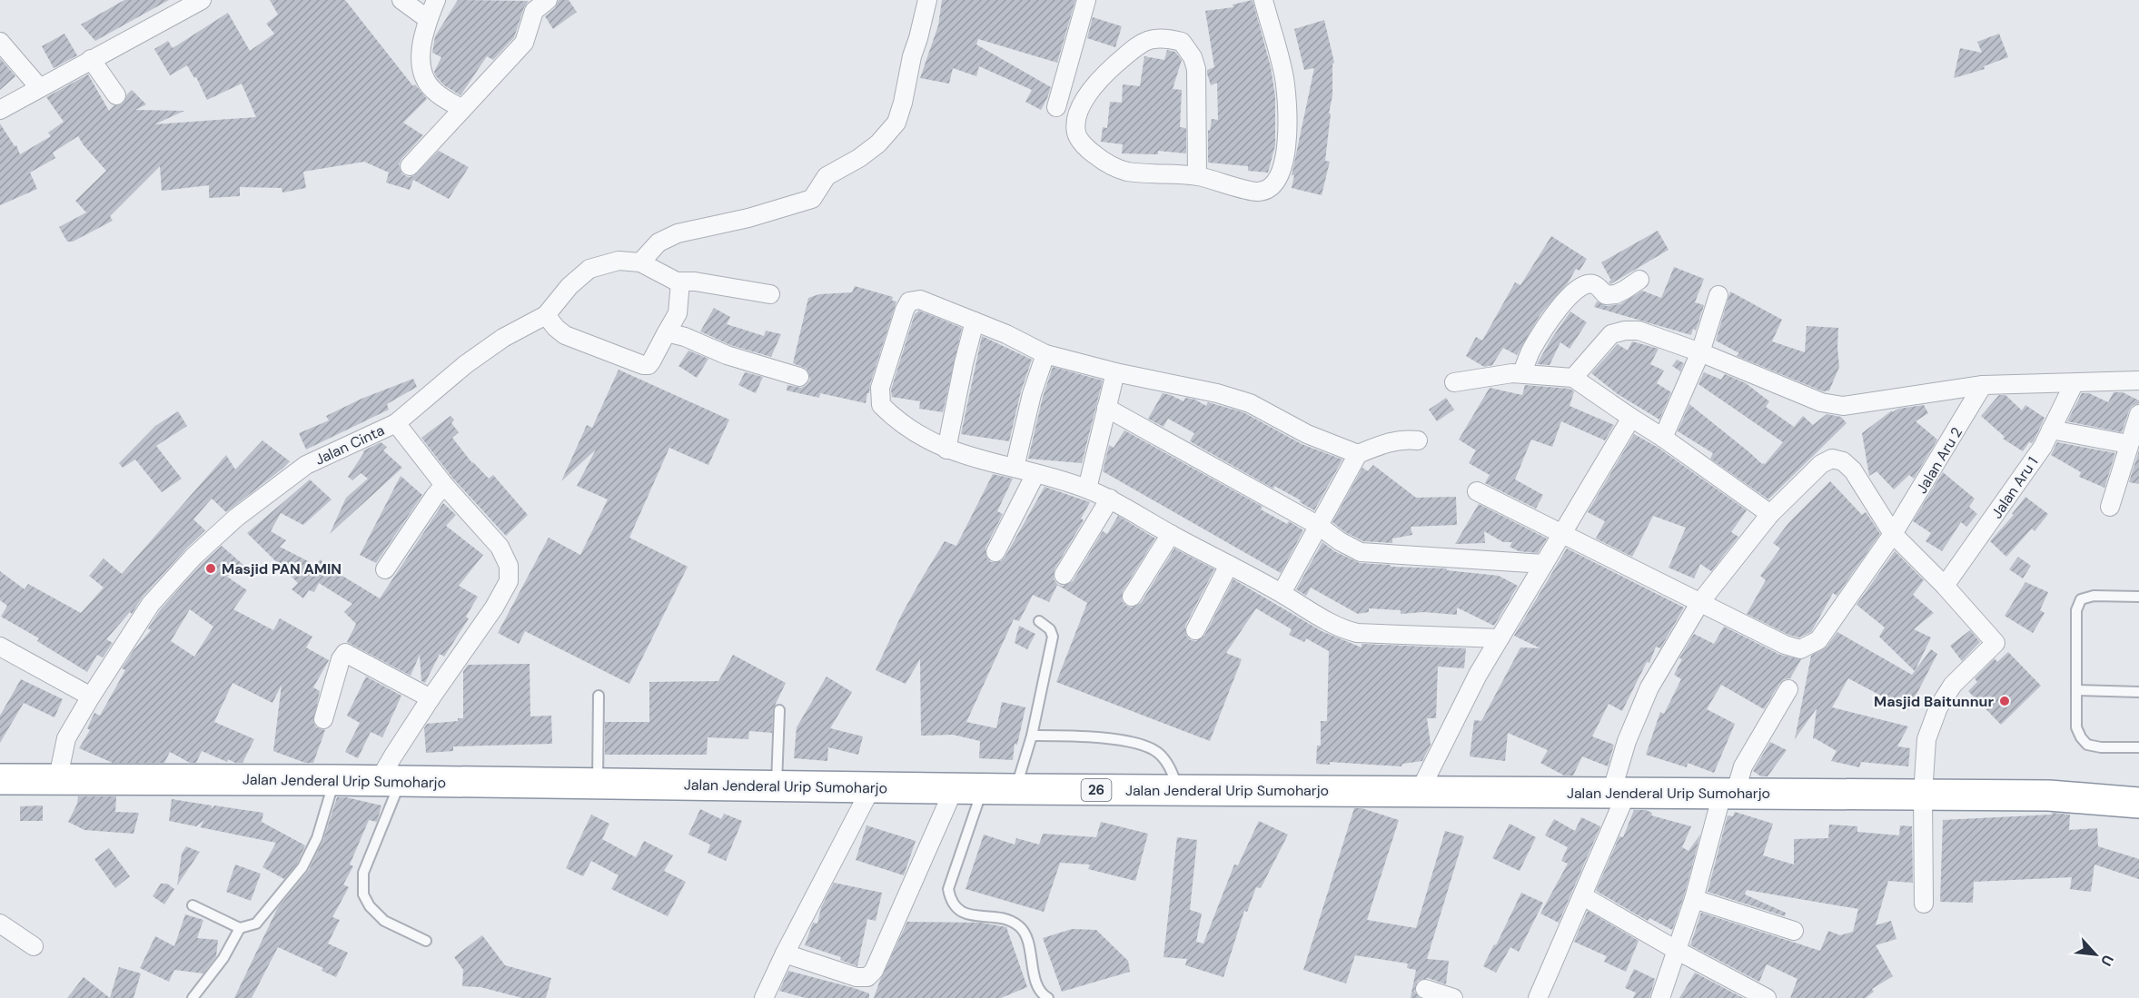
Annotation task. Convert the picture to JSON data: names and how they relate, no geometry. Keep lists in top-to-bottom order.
{
  "streets": {
    "highway": ["Jalan Jenderal Urip Sumoharjo", "26"],
    "street": ["Jalan Cinta", "Jalan Aru 2", "Jalan Aru 1"]
  },
  "crossings": [
    ["Jalan Cinta", "Jalan Jenderal Urip Sumoharjo"]
  ],
  "places": ["Masjid PAN AMIN", "Masjid Baitunnur"],
  "north": "bottom right"
}
